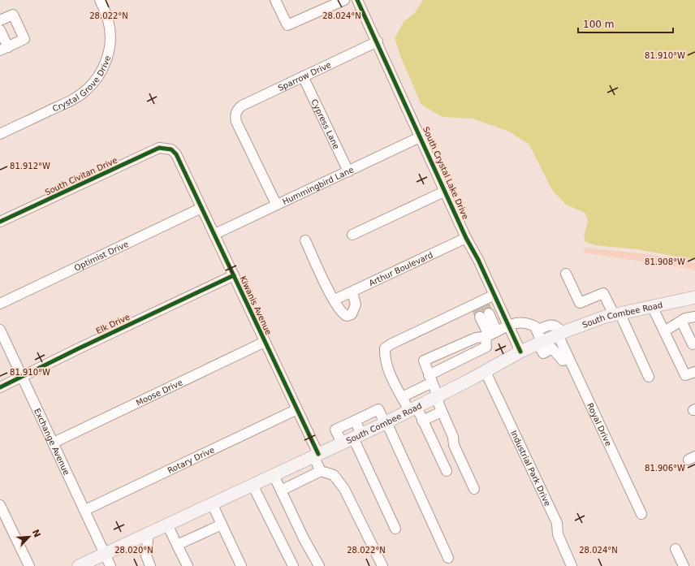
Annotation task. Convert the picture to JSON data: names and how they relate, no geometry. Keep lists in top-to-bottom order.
{
  "streets": {
    "main road": ["South Combee Road"],
    "street": [
      "Sparrow Drive",
      "Crystal Grove Drive",
      "Cypress Lane",
      "South Crystal Lake Drive",
      "South Civitan Drive",
      "Hummingbird Lane",
      "Optimist Drive",
      "Arthur Boulevard",
      "Kiwanis Avenue",
      "Elk Drive",
      "Moose Drive",
      "Royal Drive",
      "Exchange Avenue",
      "Rotary Drive",
      "Industrial Park Drive"
    ]
  },
  "crossings": [
    ["Sparrow Drive", "Cypress Lane"],
    ["Sparrow Drive", "South Crystal Lake Drive"],
    ["Sparrow Drive", "Hummingbird Lane"],
    ["Cypress Lane", "Hummingbird Lane"],
    ["South Crystal Lake Drive", "Hummingbird Lane"],
    ["South Crystal Lake Drive", "Arthur Boulevard"],
    ["South Crystal Lake Drive", "South Combee Road"],
    ["South Civitan Drive", "Kiwanis Avenue"],
    ["Hummingbird Lane", "Kiwanis Avenue"],
    ["Optimist Drive", "Kiwanis Avenue"],
    ["Kiwanis Avenue", "South Combee Road"],
    ["Kiwanis Avenue", "Elk Drive"],
    ["Kiwanis Avenue", "Moose Drive"],
    ["Kiwanis Avenue", "Rotary Drive"],
    ["South Combee Road", "Royal Drive"],
    ["South Combee Road", "Exchange Avenue"],
    ["South Combee Road", "Industrial Park Drive"],
    ["Elk Drive", "Exchange Avenue"],
    ["Moose Drive", "Exchange Avenue"],
    ["Exchange Avenue", "Rotary Drive"]
  ],
  "scale_bar": "100 m",
  "north": "top right",
  "coordinates": [
    "28.022°N",
    "28.024°N",
    "81.910°W",
    "81.912°W",
    "81.908°W",
    "81.906°W",
    "28.020°N"
  ]
}
